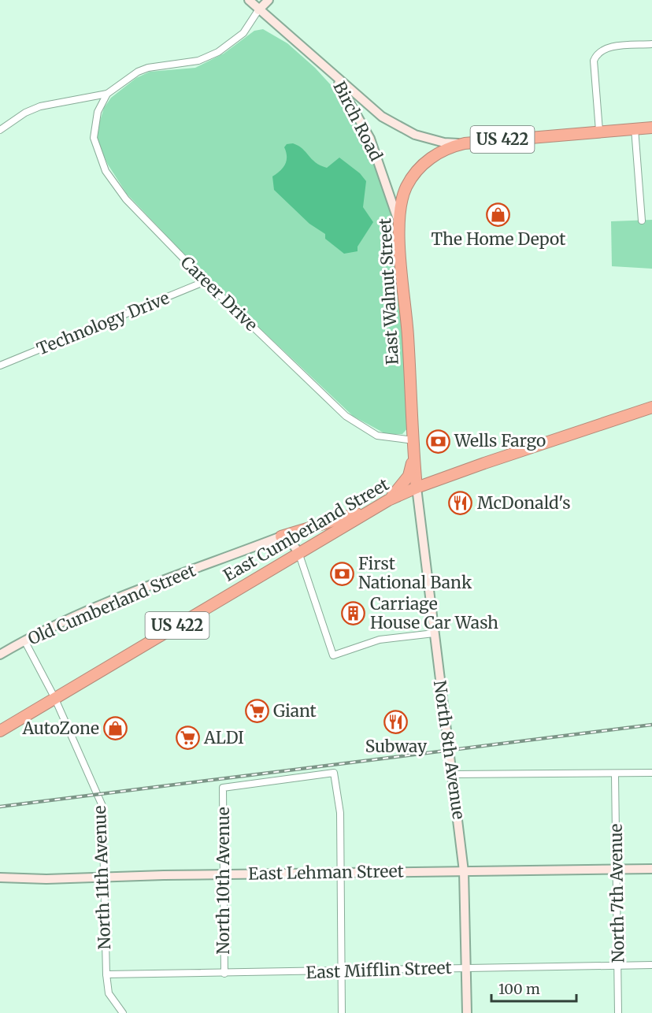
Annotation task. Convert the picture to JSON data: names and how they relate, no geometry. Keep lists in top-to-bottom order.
{
  "streets": {
    "highway": ["US 422", "East Walnut Street", "East Cumberland Street"],
    "street": [
      "Birch Road",
      "Career Drive",
      "Technology Drive",
      "Old Cumberland Street",
      "North 8th Avenue",
      "East Lehman Street",
      "North 11th Avenue",
      "North 10th Avenue",
      "North 7th Avenue",
      "East Mifflin Street"
    ]
  },
  "crossings": [
    ["Birch Road", "East Walnut Street"],
    ["US 422", "East Walnut Street"],
    ["US 422", "East Cumberland Street"],
    ["East Walnut Street", "Career Drive"],
    ["East Walnut Street", "East Cumberland Street"],
    ["East Walnut Street", "North 8th Avenue"],
    ["Career Drive", "Technology Drive"],
    ["East Cumberland Street", "North 8th Avenue"],
    ["East Cumberland Street", "North 11th Avenue"],
    ["Old Cumberland Street", "North 11th Avenue"],
    ["North 8th Avenue", "East Lehman Street"],
    ["North 8th Avenue", "East Mifflin Street"],
    ["East Lehman Street", "North 11th Avenue"],
    ["East Lehman Street", "North 10th Avenue"],
    ["East Lehman Street", "North 7th Avenue"],
    ["North 11th Avenue", "East Mifflin Street"],
    ["North 10th Avenue", "East Mifflin Street"],
    ["North 7th Avenue", "East Mifflin Street"]
  ],
  "places": {
    "shop": ["The Home Depot", "AutoZone"],
    "bank": ["Wells Fargo", "First National Bank"],
    "restaurant": ["McDonald's", "Subway"],
    "building": ["Carriage House Car Wash"],
    "supermarket": ["Giant", "ALDI"]
  },
  "scale_bar": "100 m"
}
